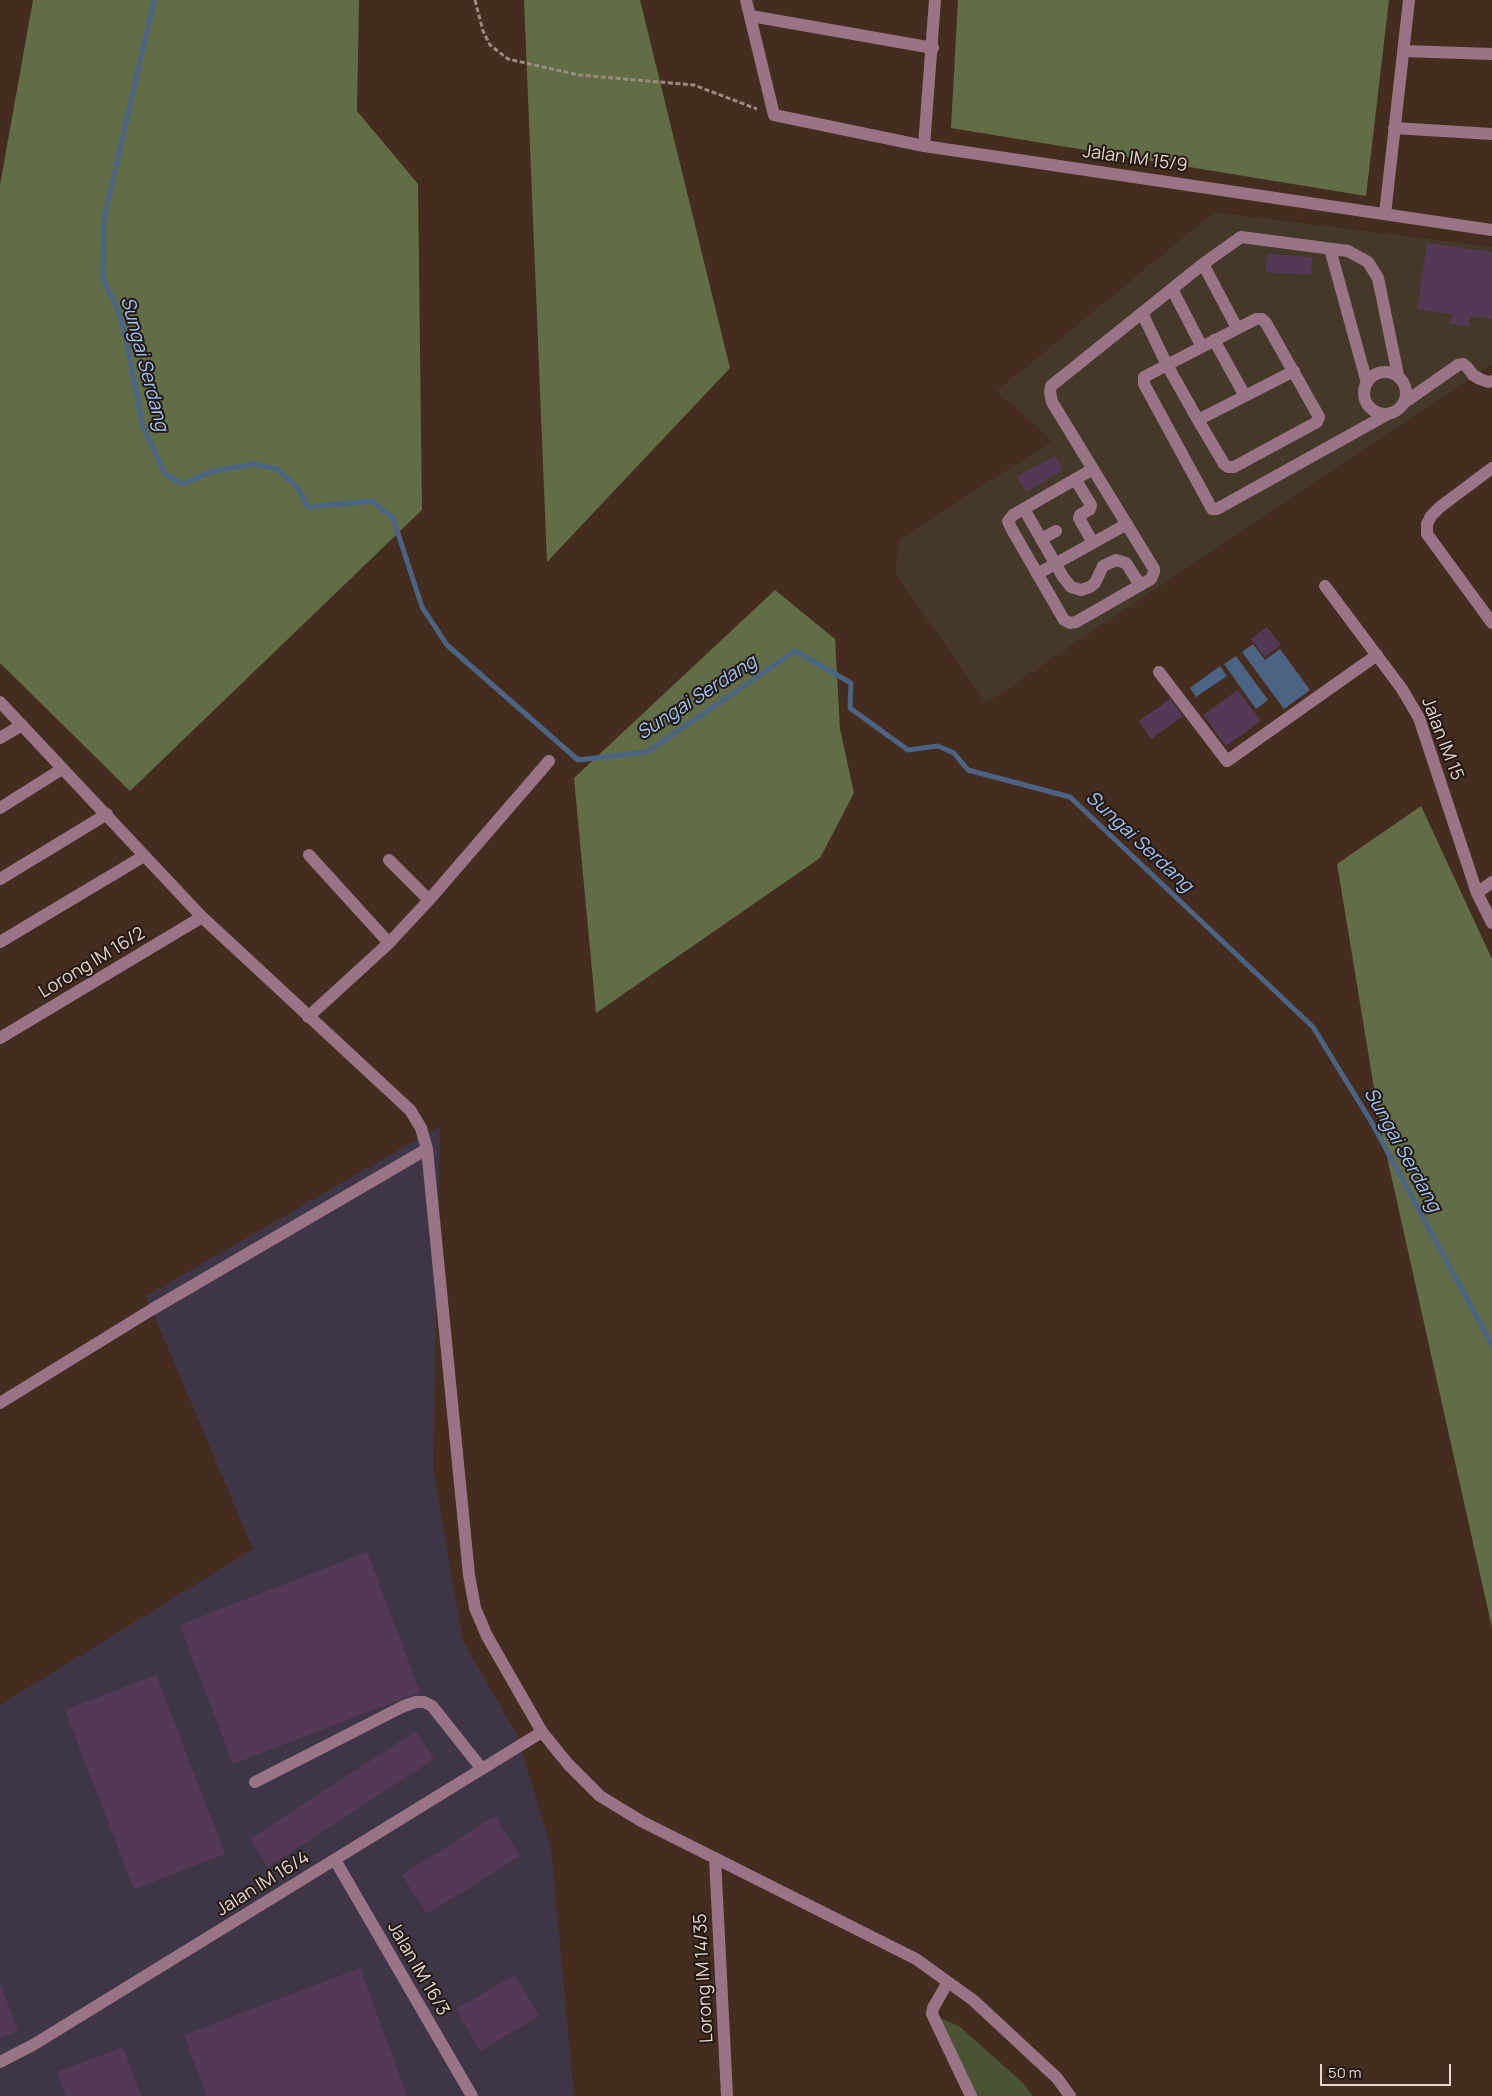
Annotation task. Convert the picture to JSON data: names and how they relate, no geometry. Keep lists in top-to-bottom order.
{
  "streets": {
    "street": [
      "Jalan IM 15/9",
      "Jalan IM 15",
      "Lorong IM 16/2",
      "Jalan IM 16/4",
      "Jalan IM 16/3",
      "Lorong IM 14/35"
    ]
  },
  "crossings": [
    ["Jalan IM 16/4", "Jalan IM 16/3"]
  ],
  "water": ["Sungai Serdang"],
  "scale_bar": "50 m"
}
